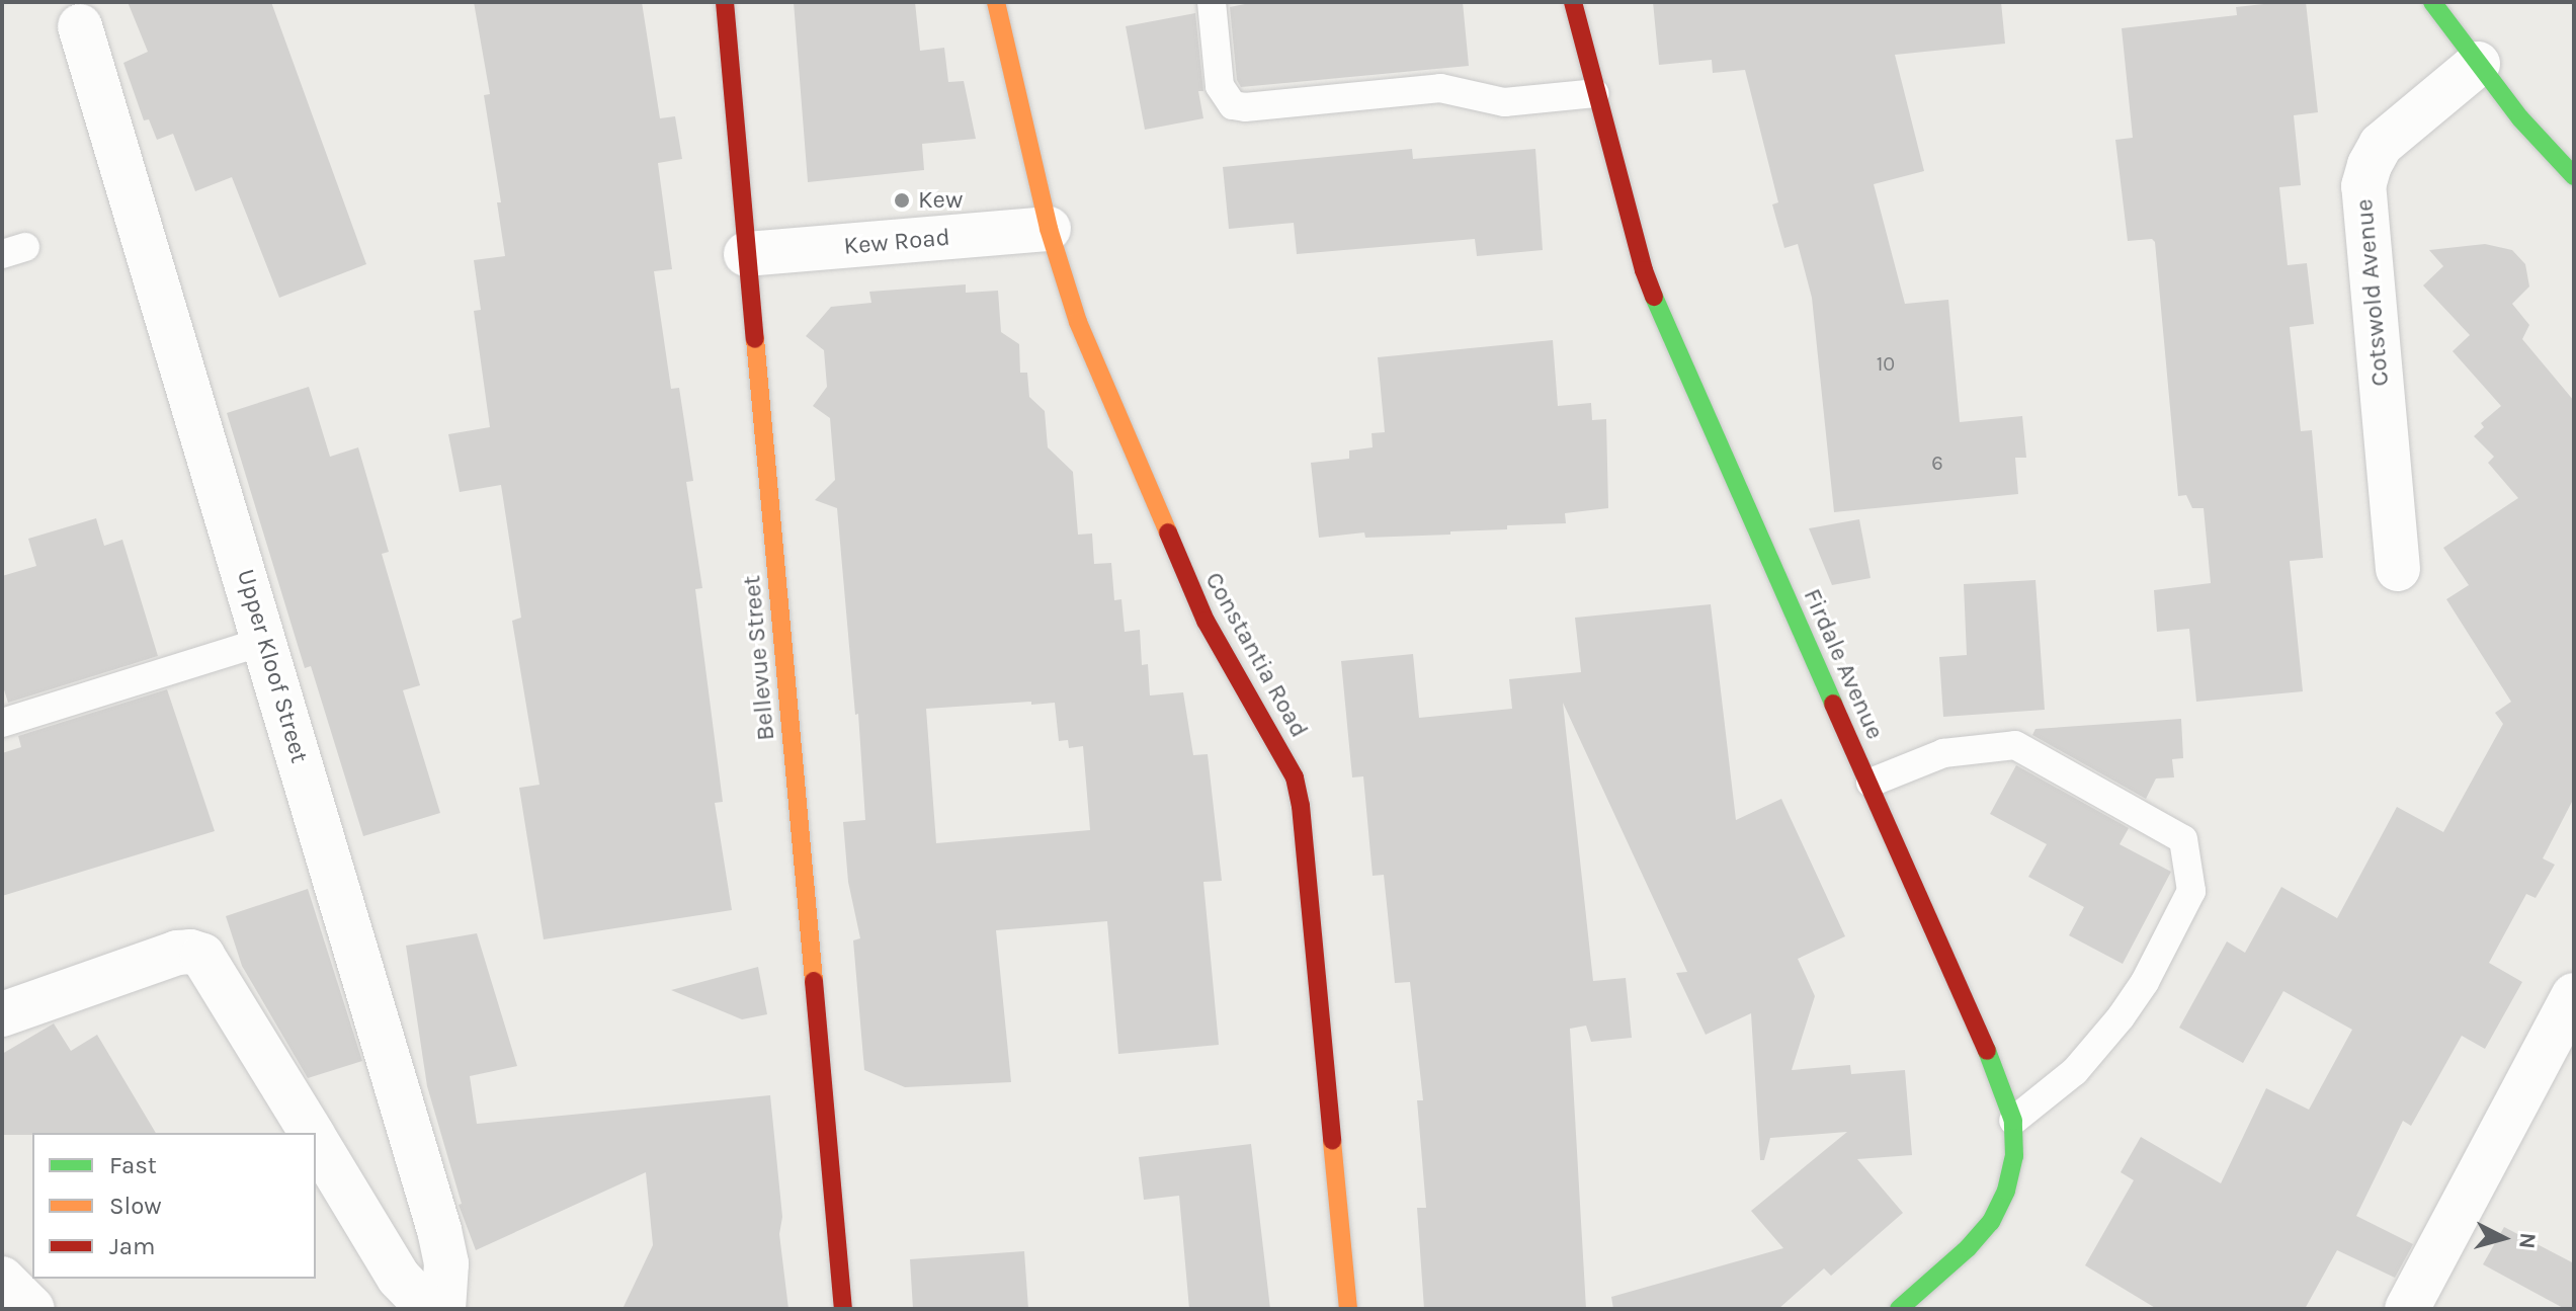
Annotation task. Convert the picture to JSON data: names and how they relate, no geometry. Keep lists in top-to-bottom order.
{
  "streets": {
    "street": [
      "Kew Road",
      "Cotswold Avenue",
      "Constantia Road",
      "Bellevue Street",
      "Firdale Avenue",
      "Upper Kloof Street"
    ]
  },
  "crossings": [
    ["Kew Road", "Constantia Road"],
    ["Kew Road", "Bellevue Street"]
  ],
  "places": ["Kew"],
  "house_numbers": ["10", "6"],
  "legend": ["Fast", "Slow", "Jam"],
  "north": "right"
}
